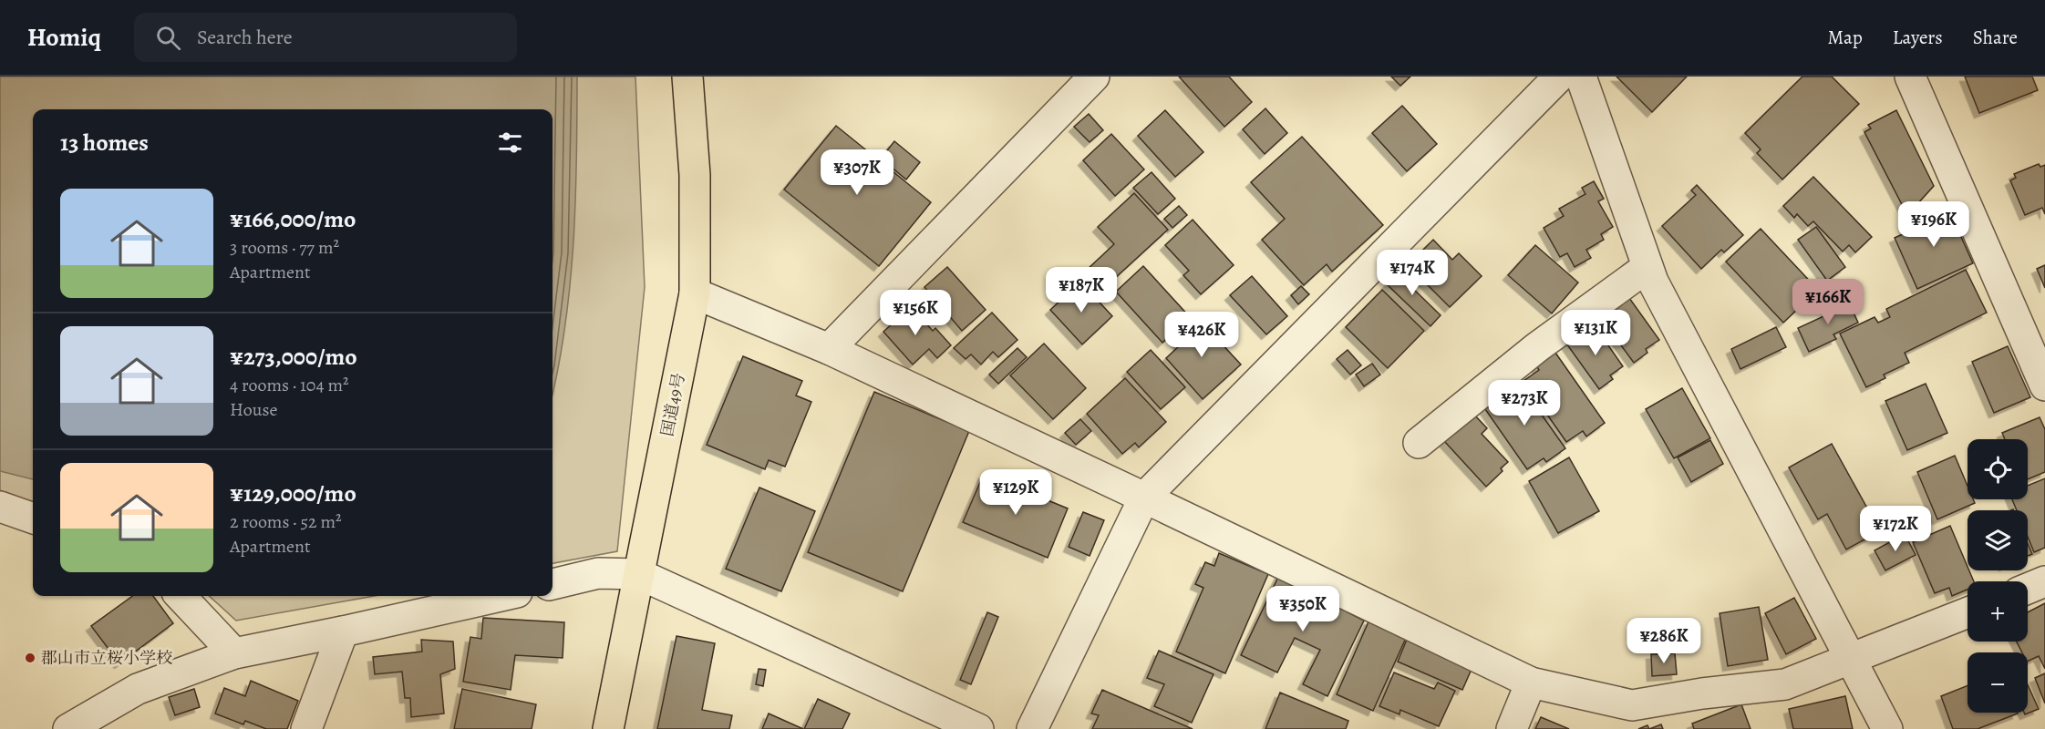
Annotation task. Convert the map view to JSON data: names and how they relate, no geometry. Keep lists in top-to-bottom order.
{
  "streets": {
    "highway": ["国道49号"]
  },
  "places": ["郡山市立桜小学校"],
  "page": {
    "header": "Homiq",
    "search": "Search here",
    "nav": ["Map", "Layers", "Share"],
    "heading": "13 homes",
    "price": [
      "¥307K",
      "¥196K",
      "¥174K",
      "¥187K",
      "¥166K",
      "¥156K",
      "¥131K",
      "¥426K",
      "¥273K",
      "¥129K",
      "¥172K",
      "¥350K",
      "¥286K"
    ],
    "list": [
      {
        "name": "¥166,000/mo",
        "note": "3 rooms · 77 m² · Apartment"
      },
      {
        "name": "¥273,000/mo",
        "note": "4 rooms · 104 m² · House"
      },
      {
        "name": "¥129,000/mo",
        "note": "2 rooms · 52 m² · Apartment"
      }
    ],
    "map_buttons": ["+", "−"]
  }
}
